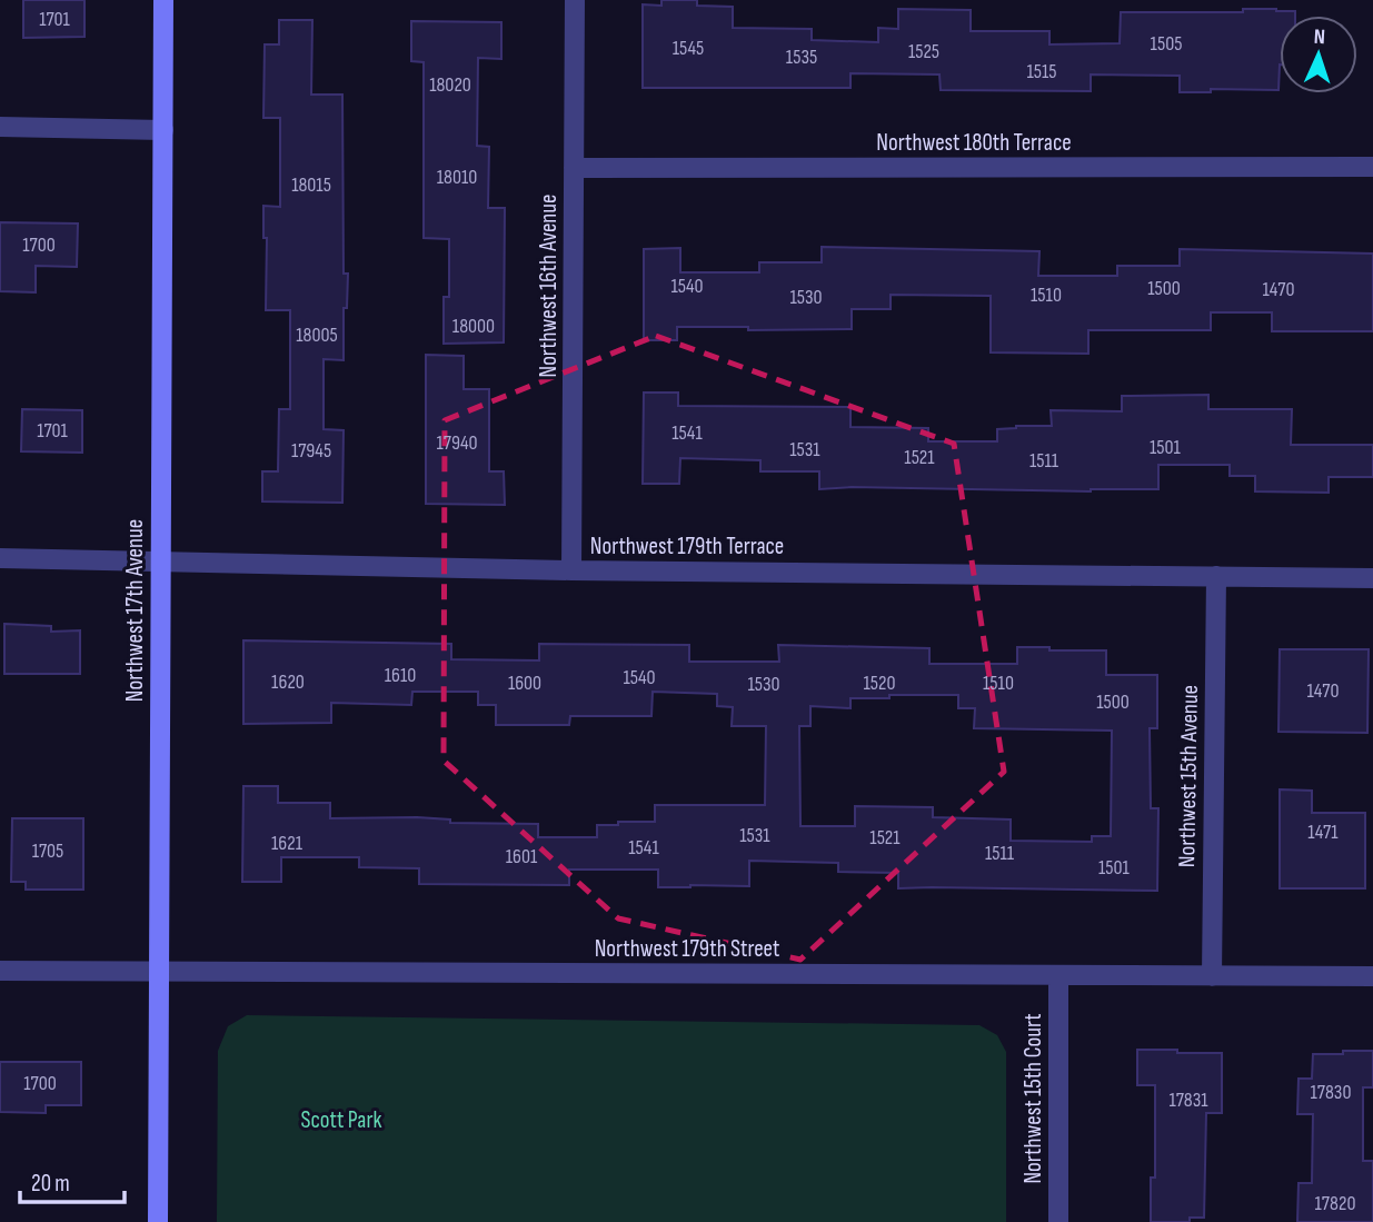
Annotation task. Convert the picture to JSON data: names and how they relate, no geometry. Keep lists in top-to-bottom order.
{
  "streets": {
    "street": [
      "Northwest 180th Terrace",
      "Northwest 16th Avenue",
      "Northwest 179th Terrace",
      "Northwest 17th Avenue",
      "Northwest 15th Avenue",
      "Northwest 179th Street",
      "Northwest 15th Court"
    ]
  },
  "crossings": [
    ["Northwest 180th Terrace", "Northwest 16th Avenue"],
    ["Northwest 16th Avenue", "Northwest 179th Terrace"],
    ["Northwest 179th Terrace", "Northwest 17th Avenue"],
    ["Northwest 179th Terrace", "Northwest 15th Avenue"],
    ["Northwest 17th Avenue", "Northwest 179th Street"],
    ["Northwest 15th Avenue", "Northwest 179th Street"],
    ["Northwest 179th Street", "Northwest 15th Court"]
  ],
  "parks": ["Scott Park"],
  "house_numbers": [
    "1701",
    "1505",
    "1545",
    "1525",
    "1535",
    "1515",
    "18020",
    "18010",
    "18015",
    "1700",
    "1540",
    "1500",
    "1470",
    "1510",
    "1530",
    "18000",
    "18005",
    "1701",
    "1541",
    "17940",
    "1501",
    "1531",
    "17945",
    "1521",
    "1511",
    "1610",
    "1540",
    "1620",
    "1600",
    "1520",
    "1510",
    "1530",
    "1470",
    "1500",
    "1471",
    "1531",
    "1521",
    "1621",
    "1541",
    "1705",
    "1511",
    "1601",
    "1501",
    "1700",
    "17830",
    "17831",
    "17820"
  ],
  "scale_bar": "20 m",
  "north": "top"
}
